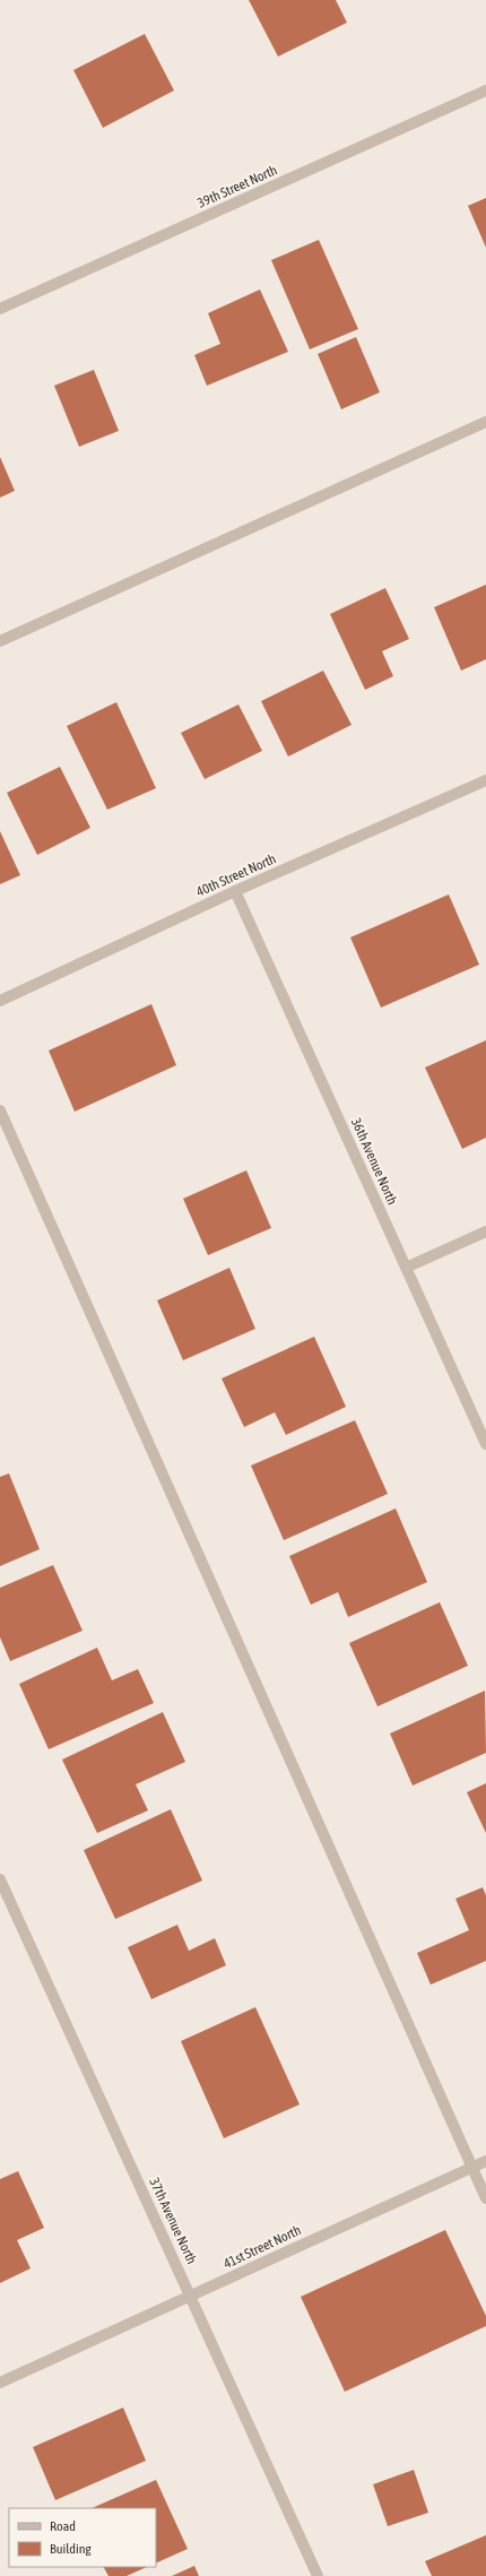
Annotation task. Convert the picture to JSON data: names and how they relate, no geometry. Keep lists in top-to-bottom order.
{
  "streets": {
    "street": [
      "39th Street North",
      "40th Street North",
      "36th Avenue North",
      "37th Avenue North",
      "41st Street North"
    ]
  },
  "crossings": [
    ["40th Street North", "36th Avenue North"],
    ["37th Avenue North", "41st Street North"]
  ],
  "legend": ["Road", "Building"]
}
